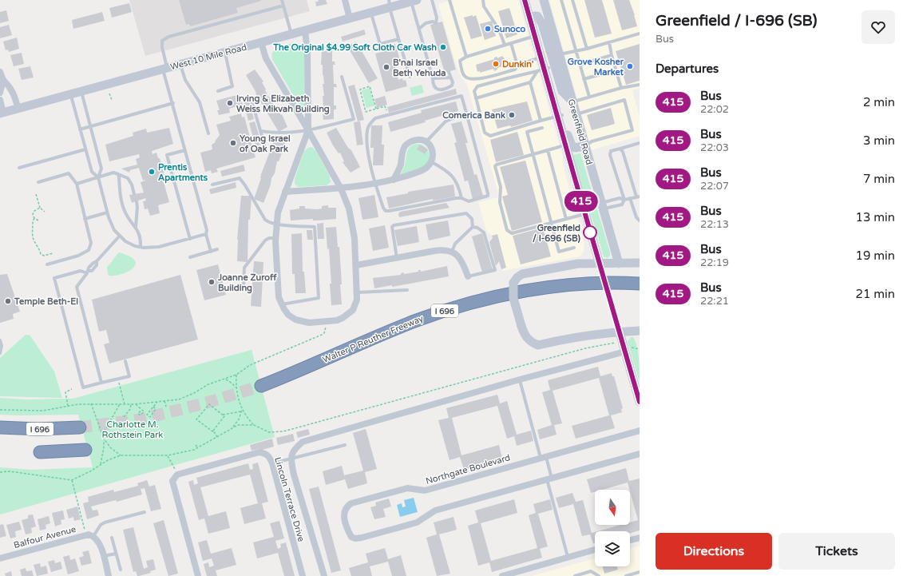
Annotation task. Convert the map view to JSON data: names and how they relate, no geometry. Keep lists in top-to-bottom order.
{
  "streets": {
    "highway": ["I 696", "Walter P Reuther Freeway"],
    "main road": ["West 10 Mile Road", "Greenfield Road"],
    "street": ["Northgate Boulevard", "Lincoln Terrace Drive", "Balfour Avenue"]
  },
  "parks": ["Charlotte M. Rothstein Park"],
  "places": [
    "Sunoco",
    "The Original $4.99 Soft Cloth Car Wash",
    "Dunkin'",
    "Grove Kosher Market",
    "B'nai Israel Beth Yehuda",
    "Irving & Elizabeth Weiss Mikvah Building",
    "Comerica Bank",
    "Young Israel of Oak Park",
    "Prentis Apartments",
    "Greenfield / I-696 (SB)",
    "Joanne Zuroff Building",
    "Temple Beth-El"
  ],
  "lines": ["bus line 415"],
  "north": "bottom",
  "page": {
    "on_map": "415",
    "heading": [
      ["Greenfield / I-696 (SB)", "Bus"],
      "Departures"
    ],
    "list": [
      {
        "mark": "415",
        "name": "Bus",
        "note": "22:02",
        "value": "2 min"
      },
      {
        "mark": "415",
        "name": "Bus",
        "note": "22:03",
        "value": "3 min"
      },
      {
        "mark": "415",
        "name": "Bus",
        "note": "22:07",
        "value": "7 min"
      },
      {
        "mark": "415",
        "name": "Bus",
        "note": "22:13",
        "value": "13 min"
      },
      {
        "mark": "415",
        "name": "Bus",
        "note": "22:19",
        "value": "19 min"
      },
      {
        "mark": "415",
        "name": "Bus",
        "note": "22:21",
        "value": "21 min"
      }
    ],
    "buttons": ["Directions", "Tickets"]
  }
}
